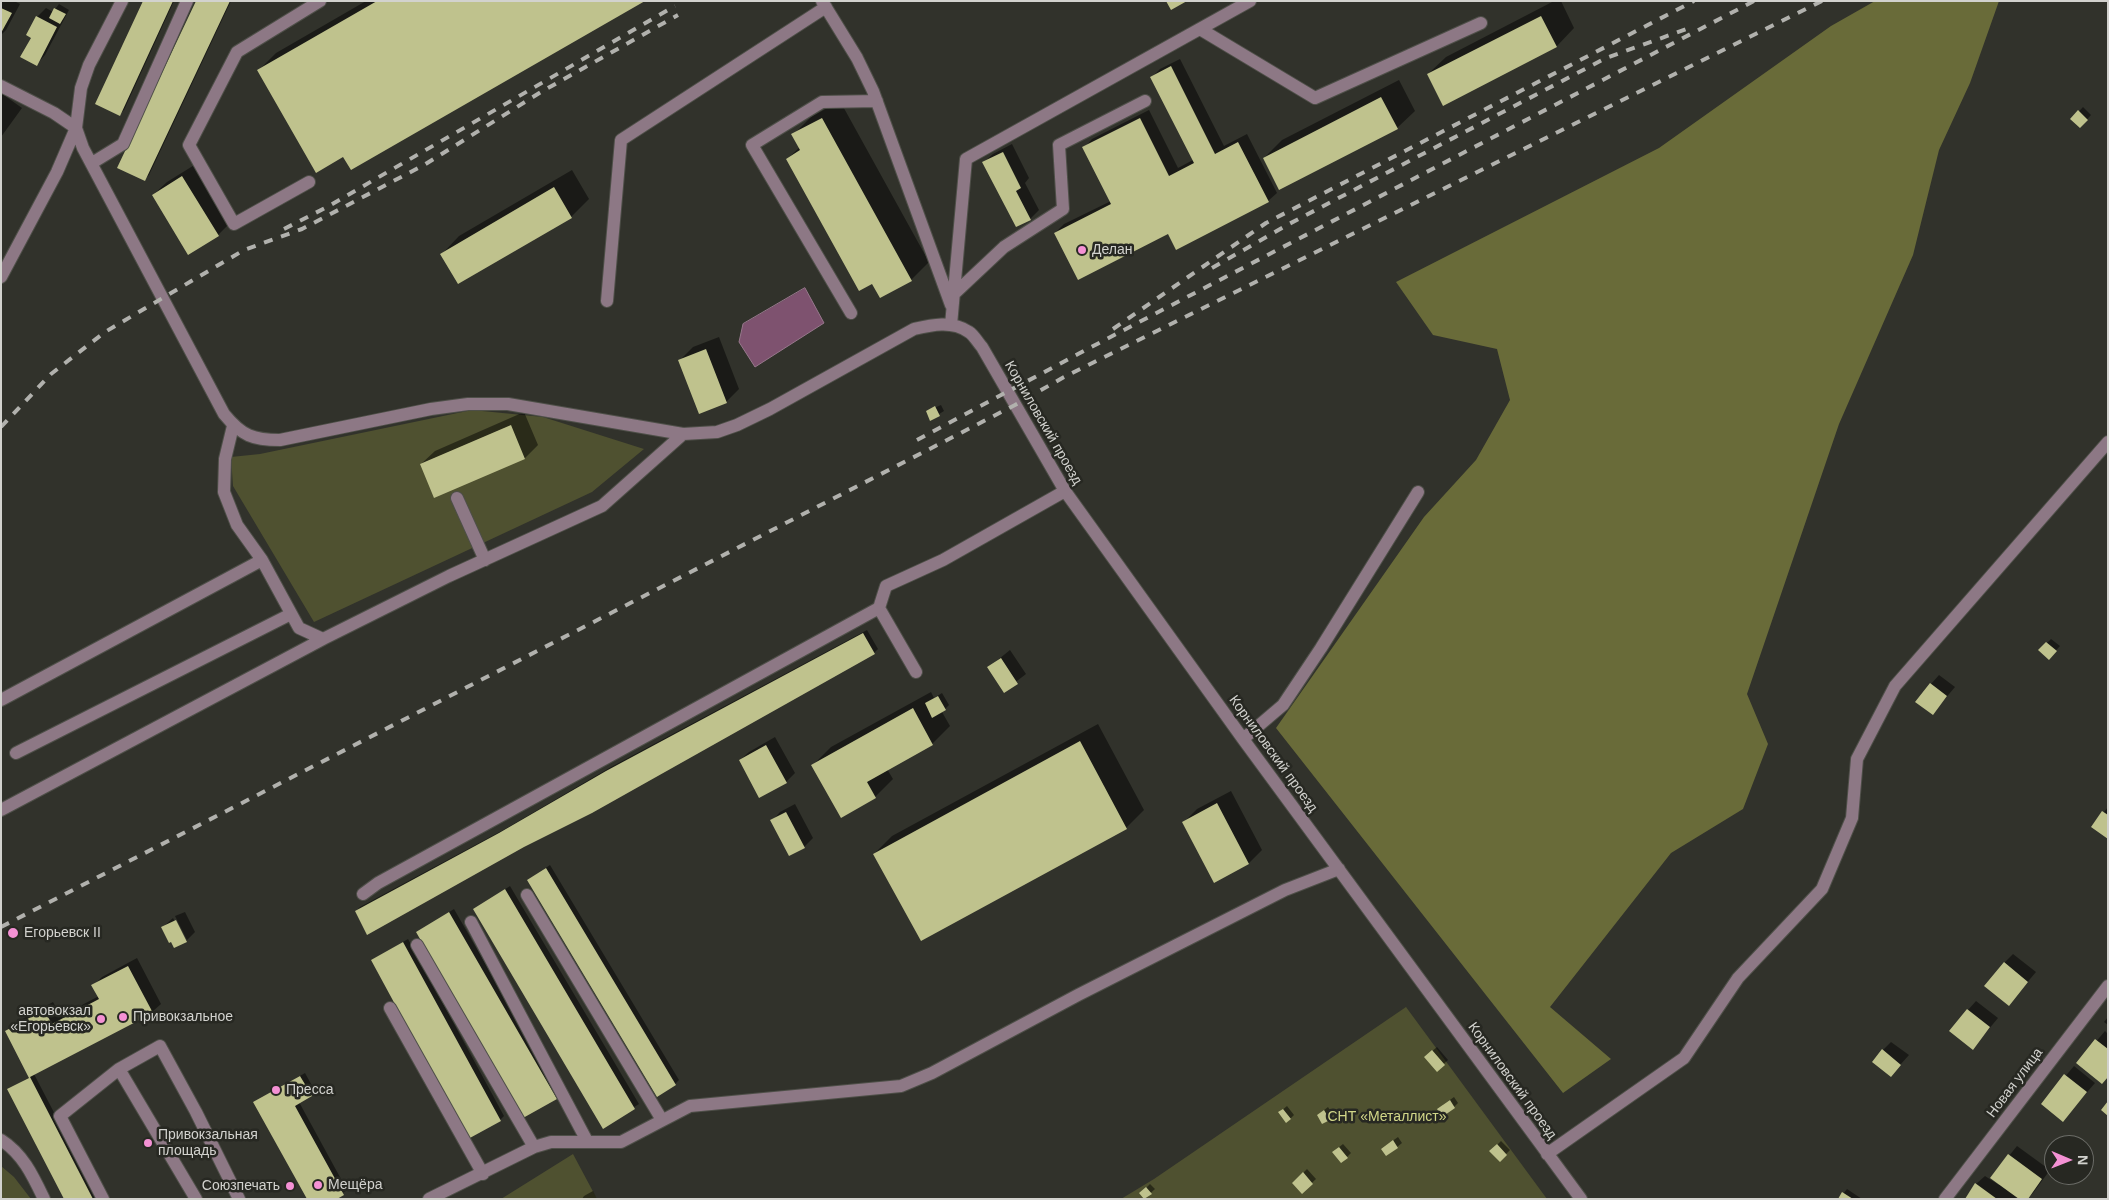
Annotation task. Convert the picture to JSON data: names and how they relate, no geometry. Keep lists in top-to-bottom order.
{
  "streets": {
    "street": ["Корниловский проезд", "Новая улица"]
  },
  "parks": ["СНТ «Металлист»"],
  "places": [
    "Делан",
    "Егорьевск II",
    "Привокзальное",
    "автовокзал «Егорьевск»",
    "Пресса",
    "Привокзальная площадь",
    "Мещёра",
    "Союзпечать"
  ],
  "north": "right"
}
